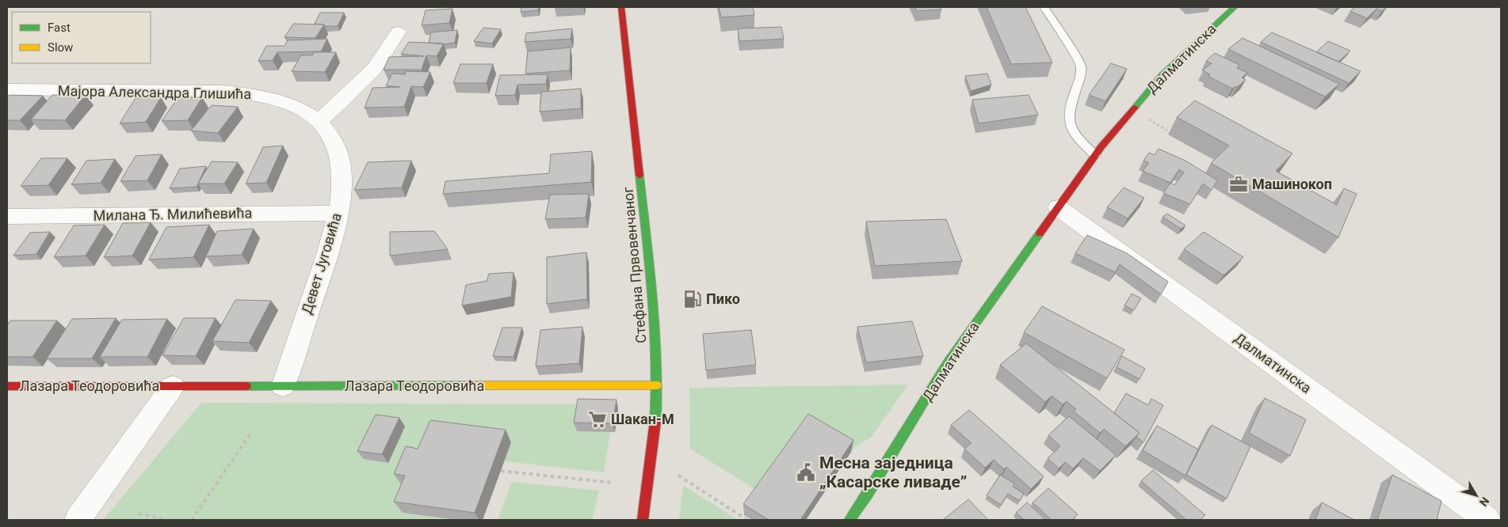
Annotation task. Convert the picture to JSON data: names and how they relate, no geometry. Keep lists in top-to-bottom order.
{
  "streets": {
    "street": [
      "Далматинска",
      "Мајора Александра Глишића",
      "Милана Ђ. Милићевића",
      "Девет Југовића",
      "Стефана Првовенчаног",
      "Лазара Теодоровића"
    ]
  },
  "crossings": [
    ["Мајора Александра Глишића", "Девет Југовића"],
    ["Милана Ђ. Милићевића", "Девет Југовића"],
    ["Девет Југовића", "Лазара Теодоровића"],
    ["Стефана Првовенчаног", "Лазара Теодоровића"]
  ],
  "places": {
    "office": ["Машинокоп"],
    "fuel station": ["Пико"],
    "supermarket": ["Шакан-М"],
    "public building": ["Месна заједница „Касарске ливаде”"]
  },
  "legend": ["Fast", "Slow"],
  "north": "bottom right"
}
